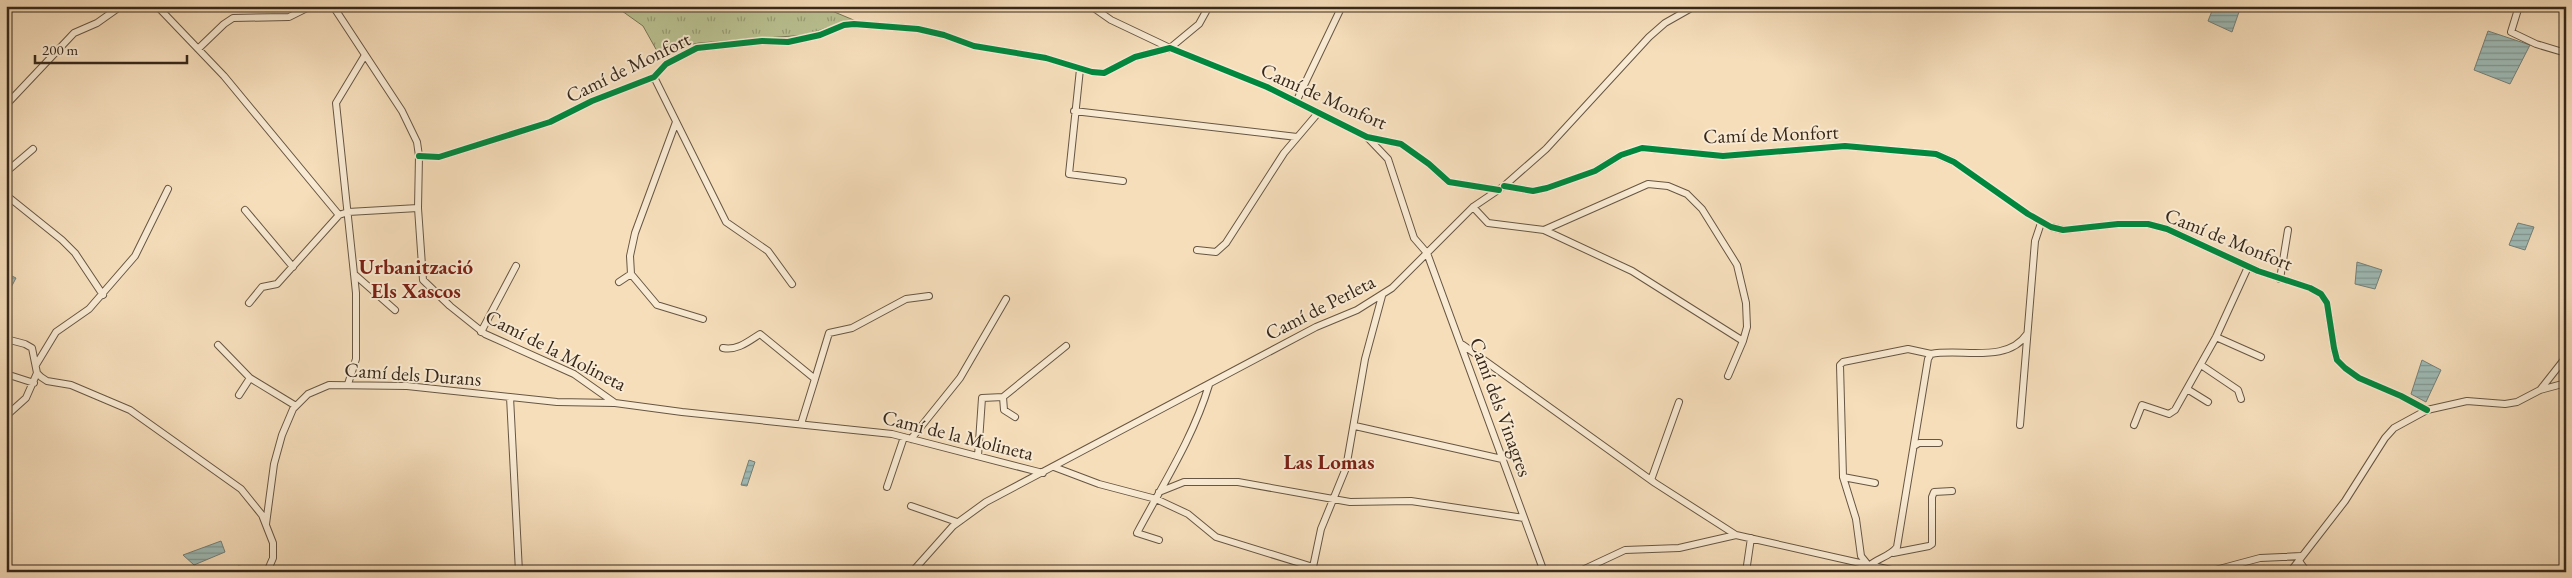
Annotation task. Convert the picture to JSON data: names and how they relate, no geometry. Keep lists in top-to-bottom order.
{
  "streets": {
    "street": [
      "Camí de Monfort",
      "Camí de Perleta",
      "Camí de la Molineta",
      "Camí dels Durans",
      "Camí dels Vinagres"
    ]
  },
  "crossings": [
    ["Camí de Monfort", "Camí de Perleta"],
    ["Camí de Monfort", "Camí de la Molineta"],
    ["Camí de Monfort", "Camí dels Vinagres"],
    ["Camí de Perleta", "Camí de la Molineta"],
    ["Camí de Perleta", "Camí dels Vinagres"],
    ["Camí de la Molineta", "Camí dels Durans"]
  ],
  "districts": ["Urbanització Els Xascos", "Las Lomas"],
  "scale_bar": "200 m"
}
